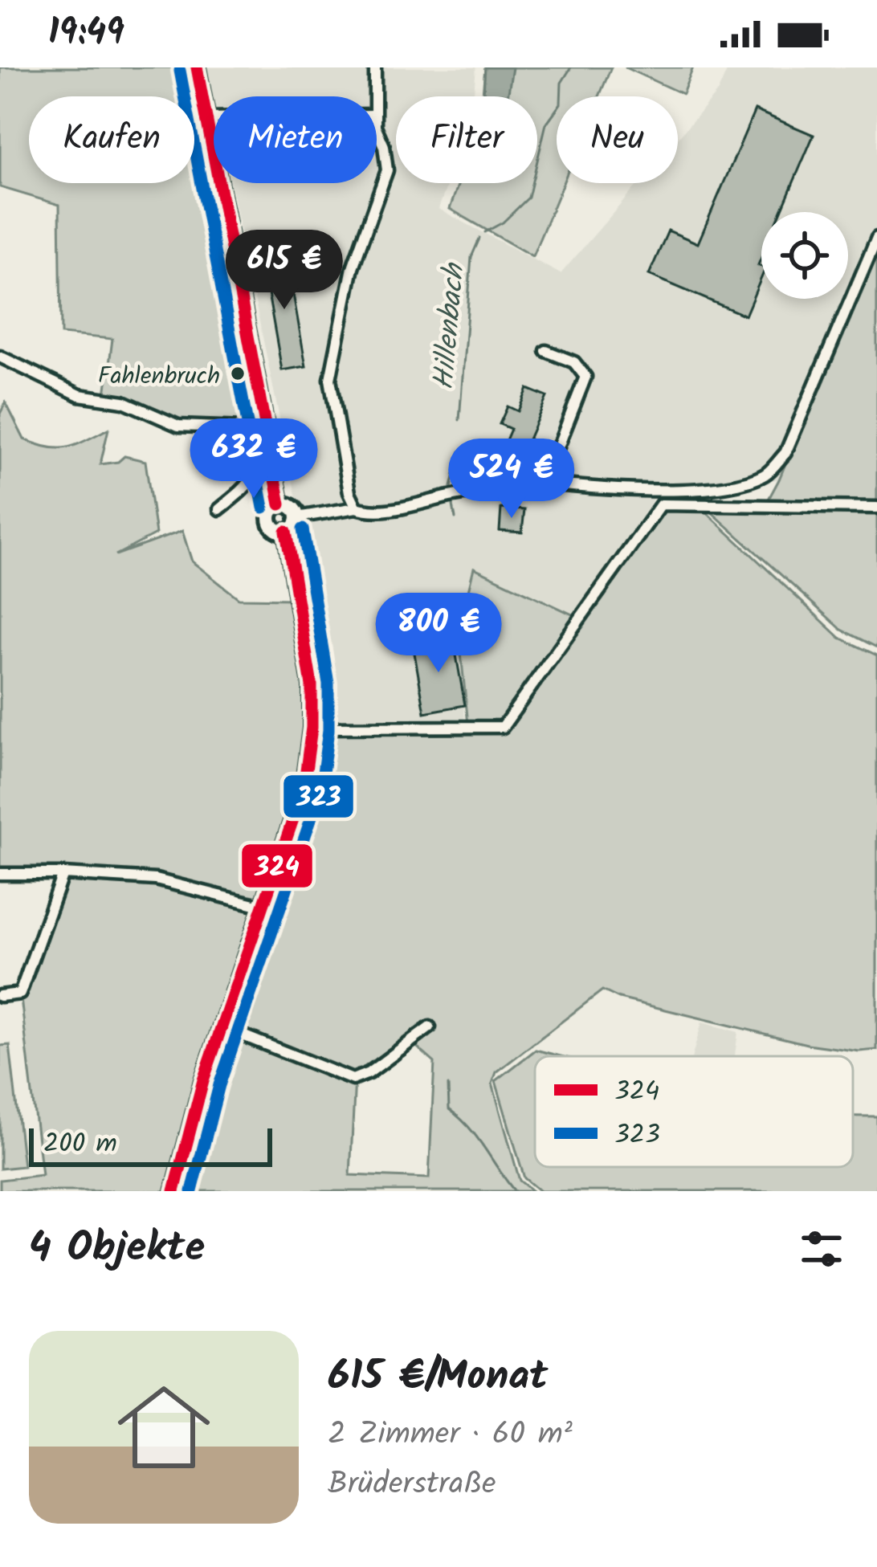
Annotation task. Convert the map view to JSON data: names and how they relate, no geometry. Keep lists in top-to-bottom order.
{
  "water": ["Hillenbach"],
  "places": ["Fahlenbruch"],
  "lines": ["transit line 324", "transit line 323"],
  "legend": ["324", "323"],
  "scale_bar": "200 m",
  "page": {
    "status": "19:49",
    "chip": [
      "Kaufen",
      "Mieten",
      "Filter",
      "Neu"
    ],
    "price": [
      "615 €",
      "632 €",
      "524 €",
      "800 €"
    ],
    "scale": "200 m",
    "heading": "4 Objekte",
    "list": [
      {
        "name": "615 €/Monat",
        "note": "2 Zimmer · 60 m² · Brüderstraße"
      }
    ]
  }
}
